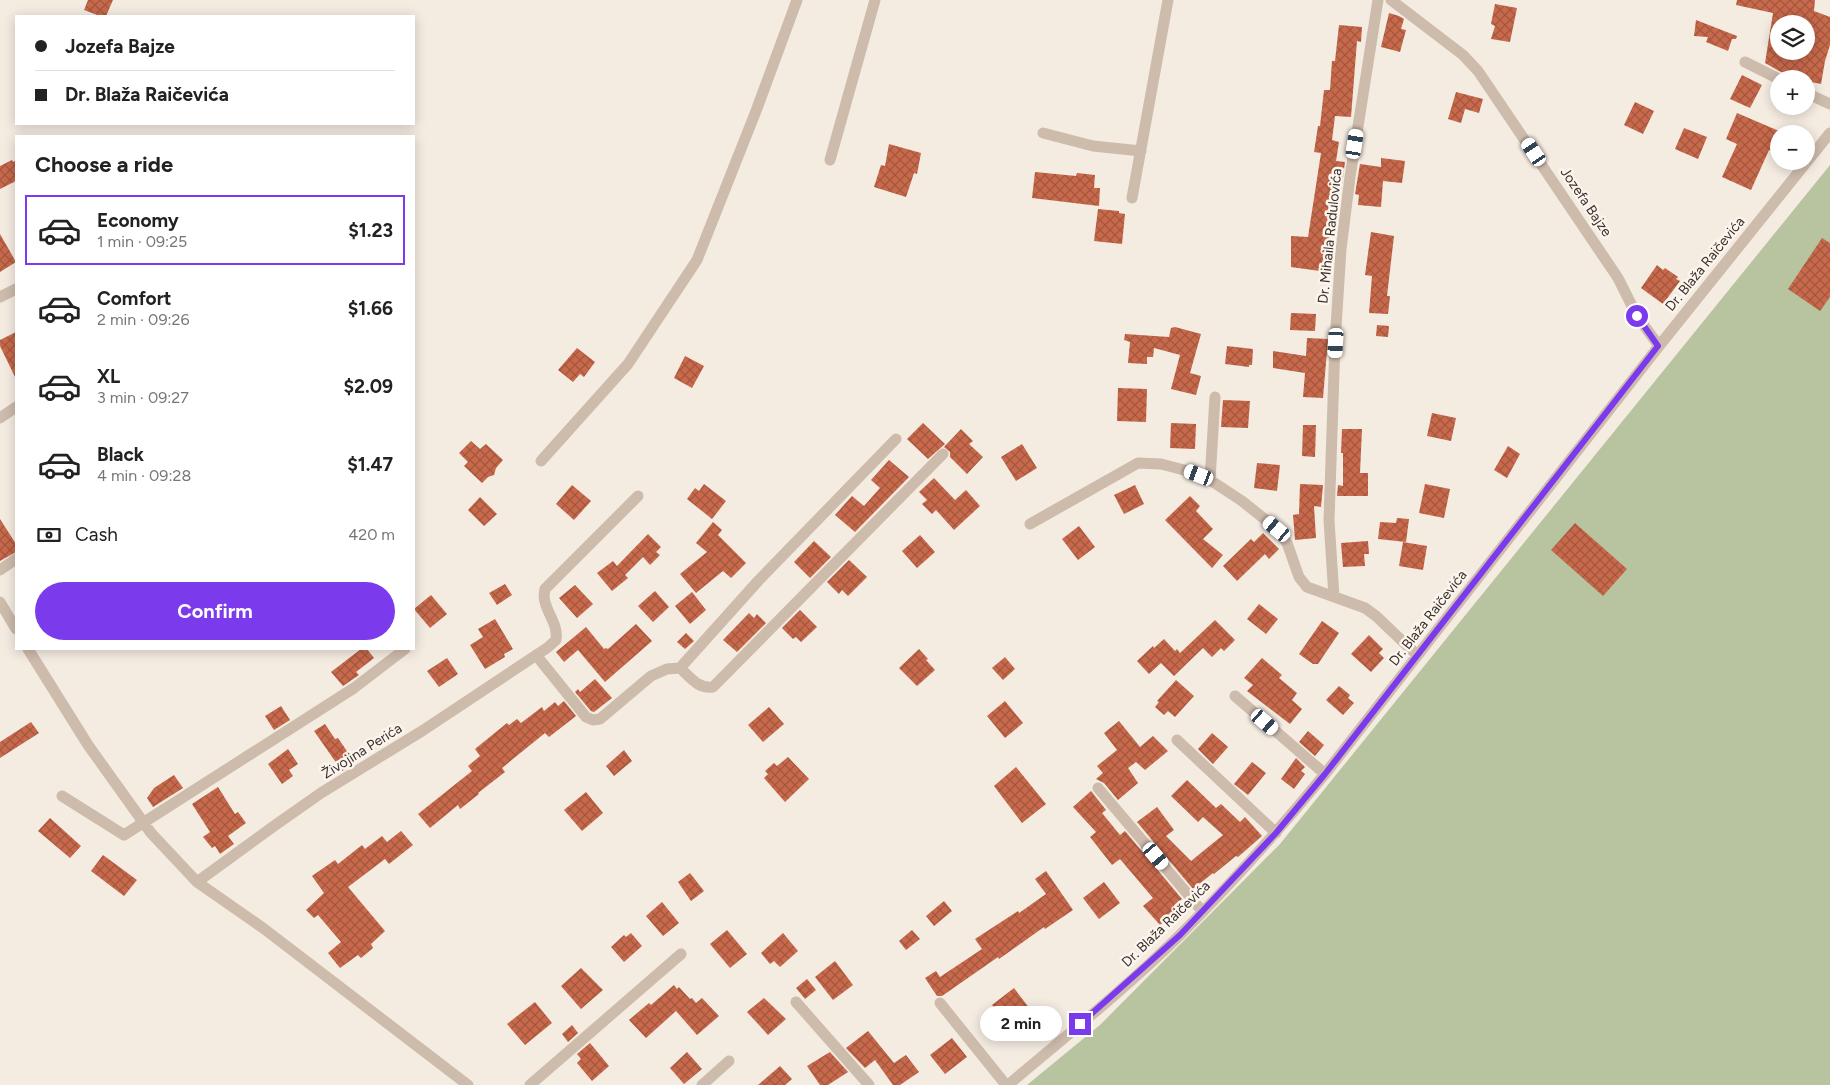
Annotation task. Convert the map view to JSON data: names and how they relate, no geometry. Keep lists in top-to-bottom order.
{
  "streets": {
    "street": [
      "Jozefa Bajze",
      "Dr. Mihaila Radulovića",
      "Dr. Blaža Raičevića",
      "Živojina Perića"
    ]
  },
  "crossings": [
    ["Jozefa Bajze", "Dr. Blaža Raičevića"]
  ],
  "page": {
    "map_buttons": ["+", "−"],
    "banner": ["Jozefa Bajze", "Dr. Blaža Raičevića"],
    "heading": "Choose a ride",
    "list": [
      {
        "name": "Economy",
        "note": "1 min · 09:25",
        "value": "$1.23"
      },
      {
        "name": "Comfort",
        "note": "2 min · 09:26",
        "value": "$1.66"
      },
      {
        "name": "XL",
        "note": "3 min · 09:27",
        "value": "$2.09"
      },
      {
        "name": "Black",
        "note": "4 min · 09:28",
        "value": "$1.47"
      }
    ],
    "pay": ["Cash", "420 m"],
    "buttons": "Confirm",
    "bubble": "2 min"
  }
}
